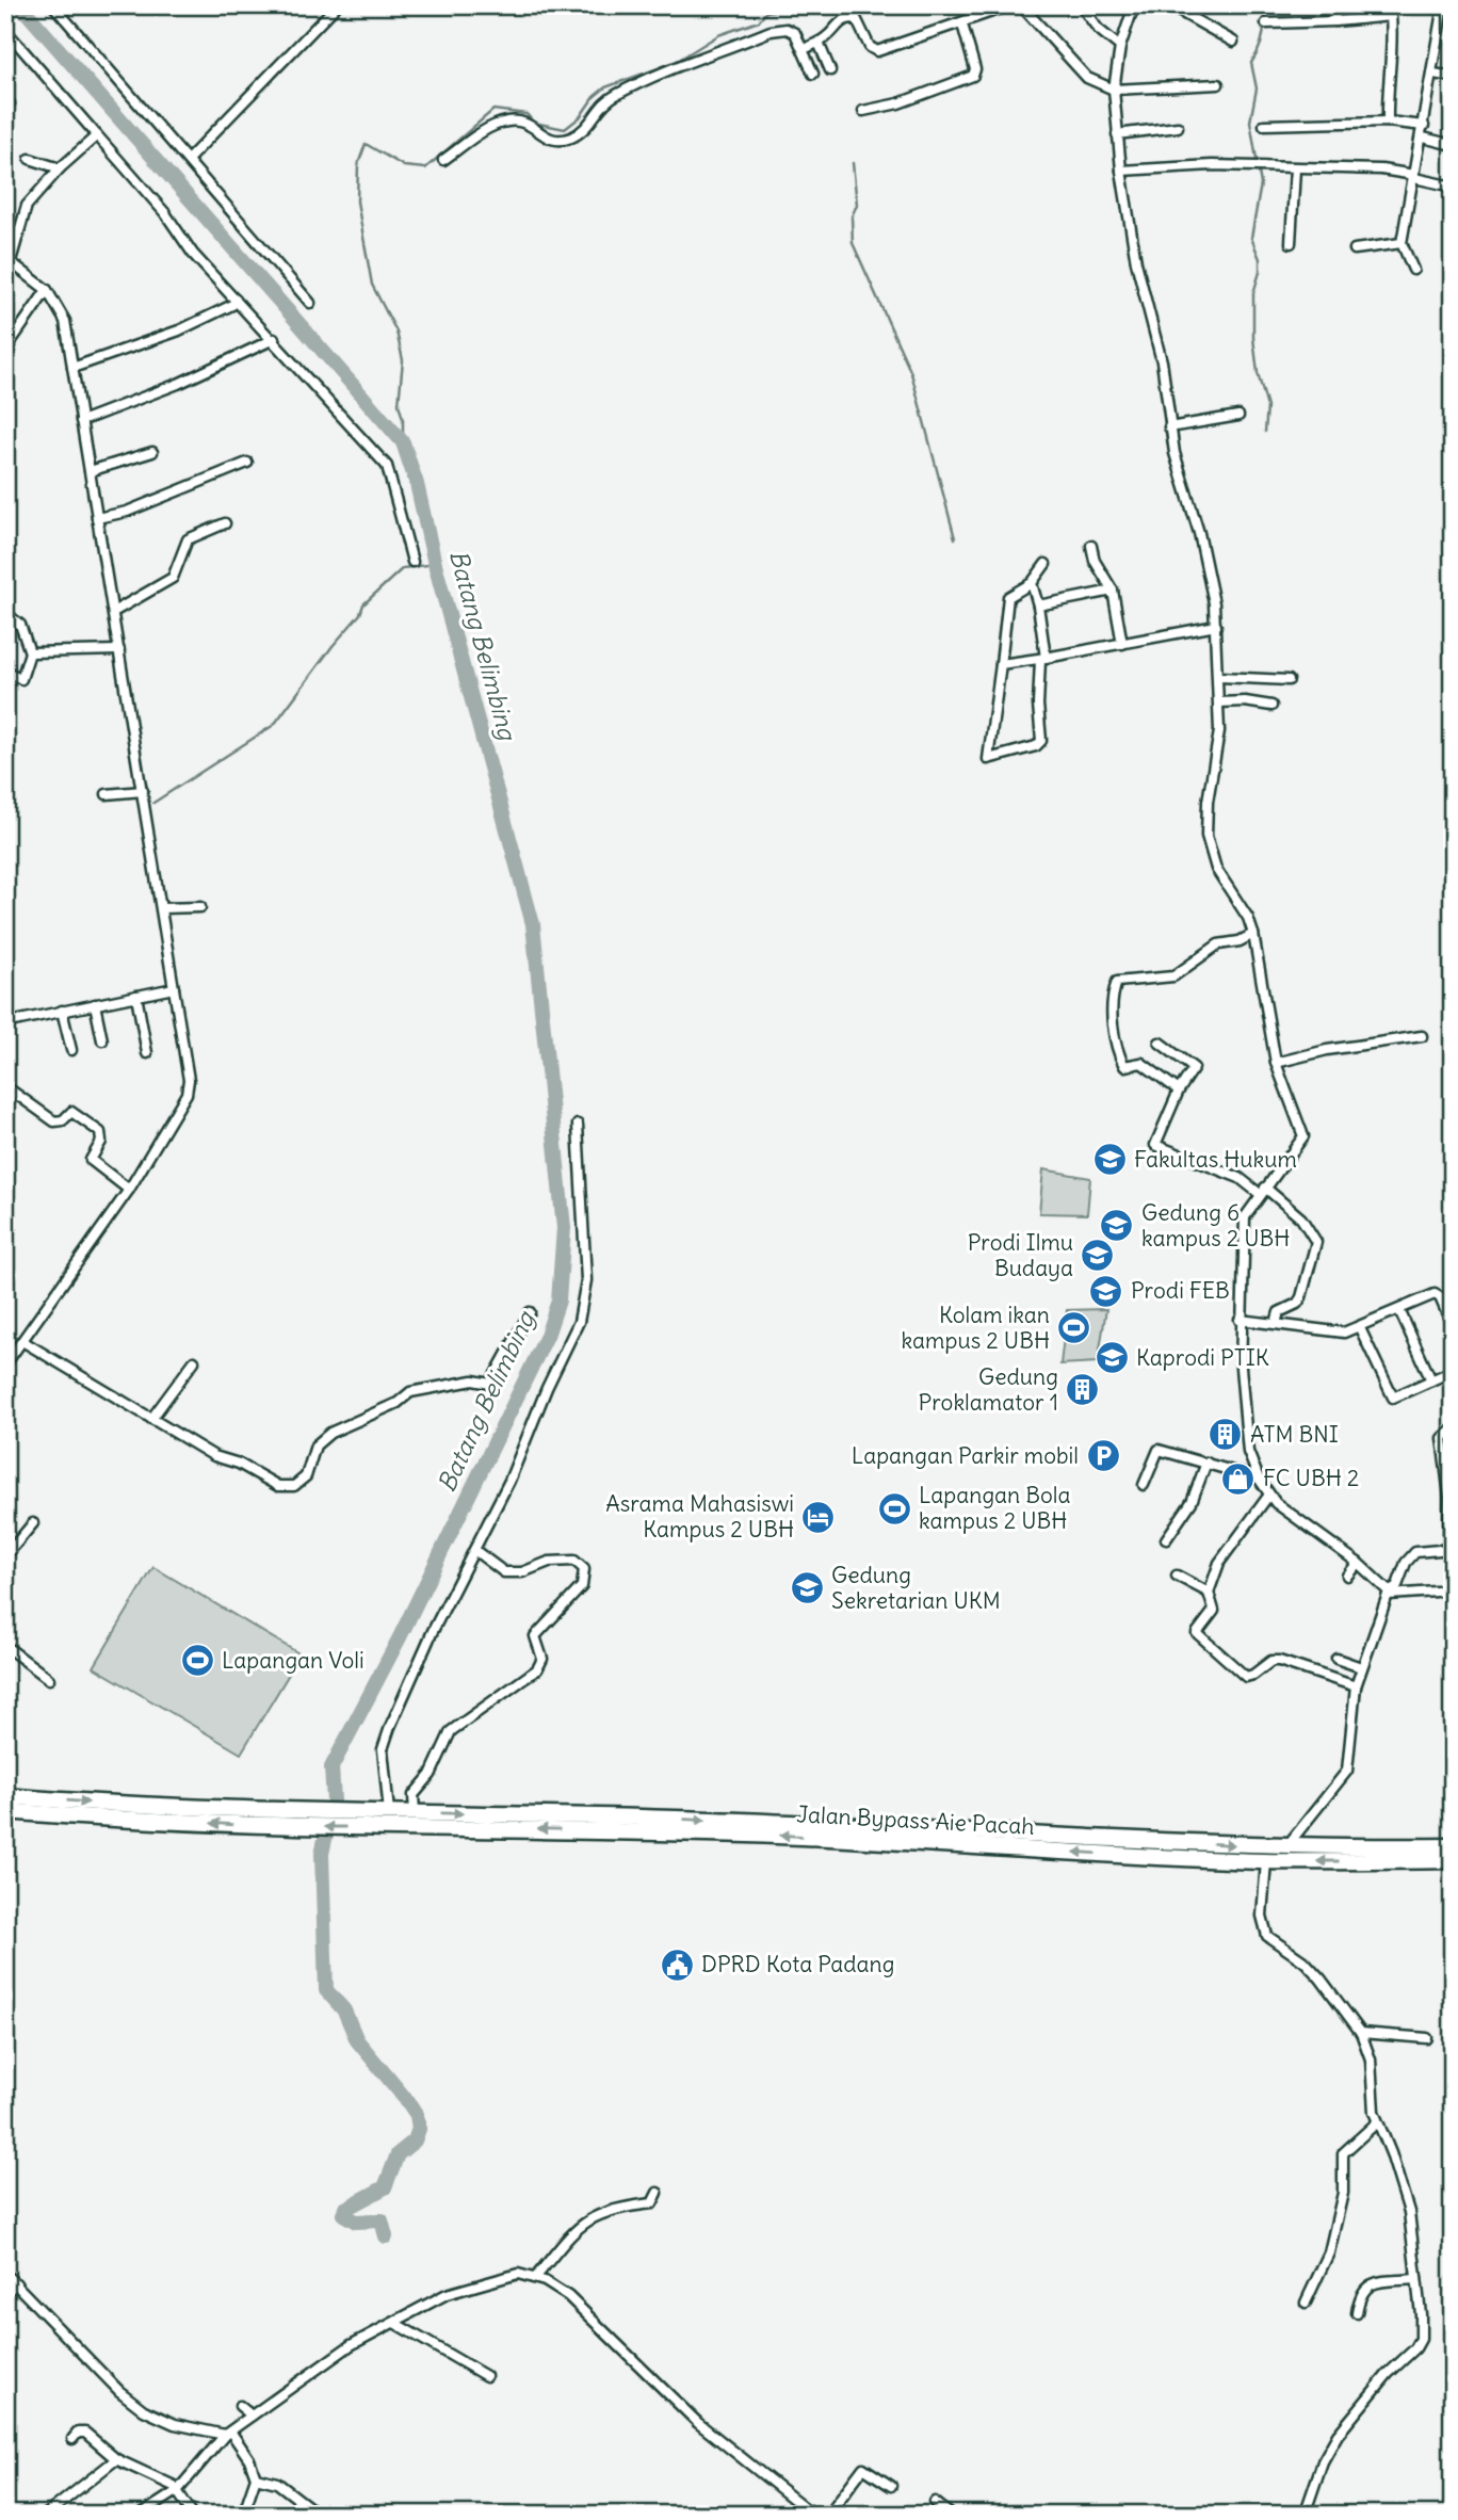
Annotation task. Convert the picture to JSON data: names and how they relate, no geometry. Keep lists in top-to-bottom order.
{
  "streets": {
    "highway": ["Jalan Bypass Aie Pacah"]
  },
  "water": ["Batang Belimbing"],
  "places": {
    "school or university": [
      "Fakultas Hukum",
      "Gedung 6 kampus 2 UBH",
      "Prodi Ilmu Budaya",
      "Prodi FEB",
      "Kaprodi PTIK",
      "Gedung Sekretarian UKM"
    ],
    "sports": ["Kolam ikan kampus 2 UBH", "Lapangan Bola kampus 2 UBH", "Lapangan Voli"],
    "building": ["Gedung Proklamator 1", "ATM BNI"],
    "parking": ["Lapangan Parkir mobil"],
    "shop": ["FC UBH 2"],
    "hotel": ["Asrama Mahasiswi Kampus 2 UBH"],
    "public building": ["DPRD Kota Padang"]
  }
}
